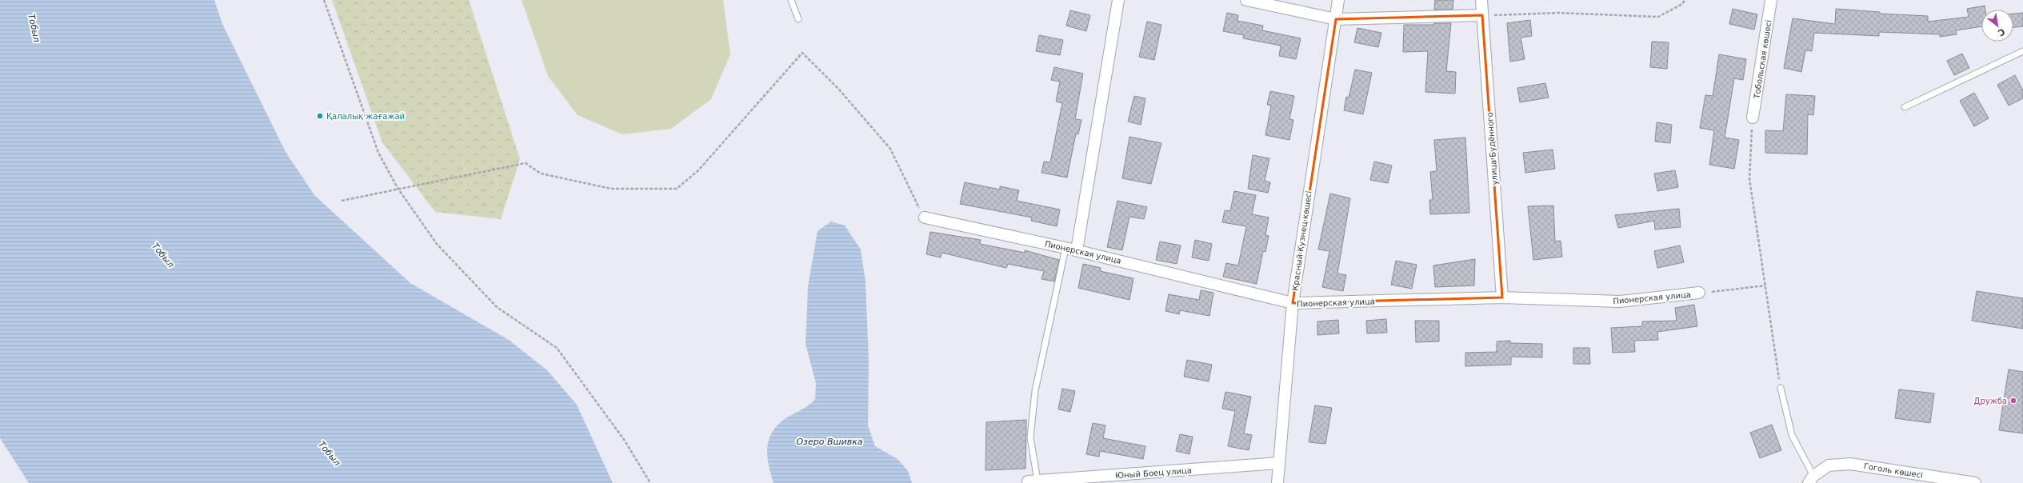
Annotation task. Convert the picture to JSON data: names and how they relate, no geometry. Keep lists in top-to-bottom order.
{
  "streets": {
    "street": [
      "Тобольская көшесі",
      "улица Будённого",
      "Красный Кузнец көшесі",
      "Пионерская улица",
      "Гоголь көшесі",
      "Юный Боец улица"
    ]
  },
  "crossings": [
    ["улица Будённого", "Пионерская улица"],
    ["Красный Кузнец көшесі", "Пионерская улица"],
    ["Красный Кузнец көшесі", "Юный Боец улица"]
  ],
  "water": ["Тобыл", "Озеро Вшивка"],
  "places": ["Қалалық жағажай", "Дружба"],
  "north": "bottom right"
}
